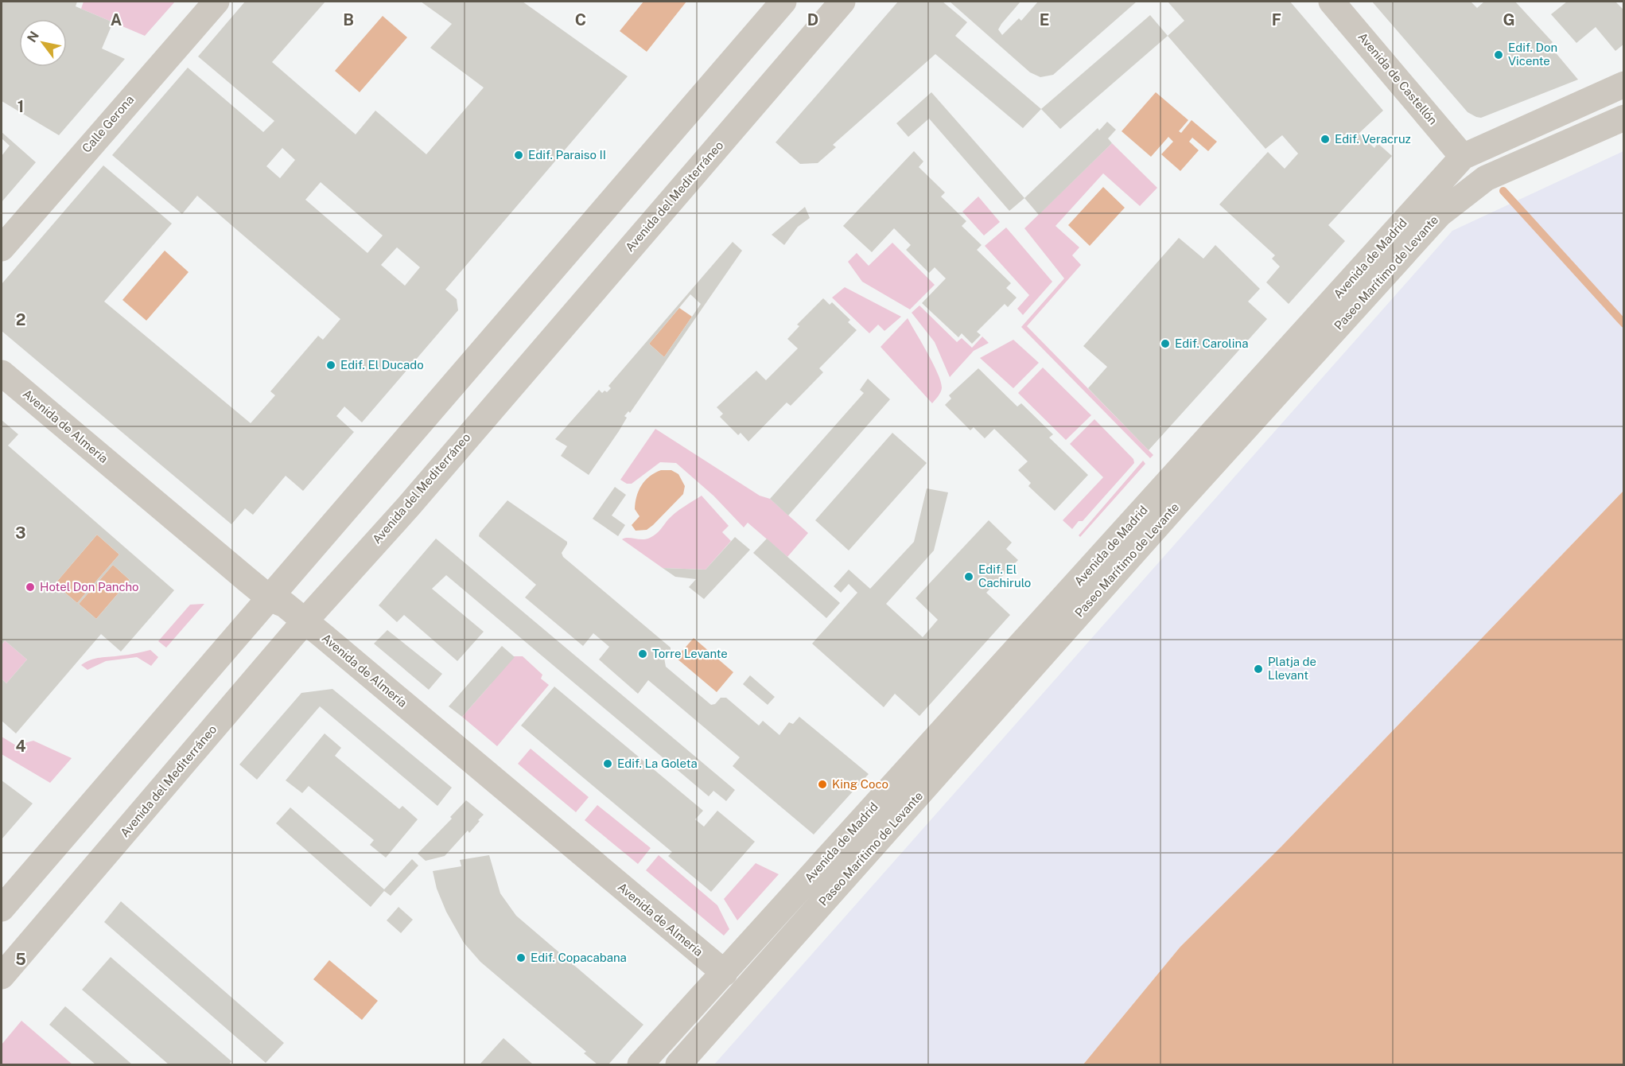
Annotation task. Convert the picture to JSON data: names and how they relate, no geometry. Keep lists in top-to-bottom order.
{
  "streets": {
    "street": [
      "Avenida de Castellón",
      "Calle Gerona",
      "Avenida del Mediterráneo",
      "Avenida de Madrid",
      "Paseo Marítimo de Levante",
      "Avenida de Almería"
    ]
  },
  "crossings": [
    ["Avenida de Castellón", "Avenida de Madrid"],
    ["Avenida del Mediterráneo", "Avenida de Almería"],
    ["Avenida de Madrid", "Avenida de Almería"]
  ],
  "places": [
    "Edif. Don Vicente",
    "Edif. Veracruz",
    "Edif. Paraiso II",
    "Edif. Carolina",
    "Edif. El Ducado",
    "Edif. El Cachirulo",
    "Hotel Don Pancho",
    "Torre Levante",
    "Platja de Llevant",
    "Edif. La Goleta",
    "King Coco",
    "Edif. Copacabana"
  ],
  "north": "top left",
  "grid": {
    "columns": [
      "A",
      "B",
      "C",
      "D",
      "E",
      "F",
      "G"
    ],
    "rows": [
      "1",
      "2",
      "3",
      "4",
      "5"
    ]
  }
}
